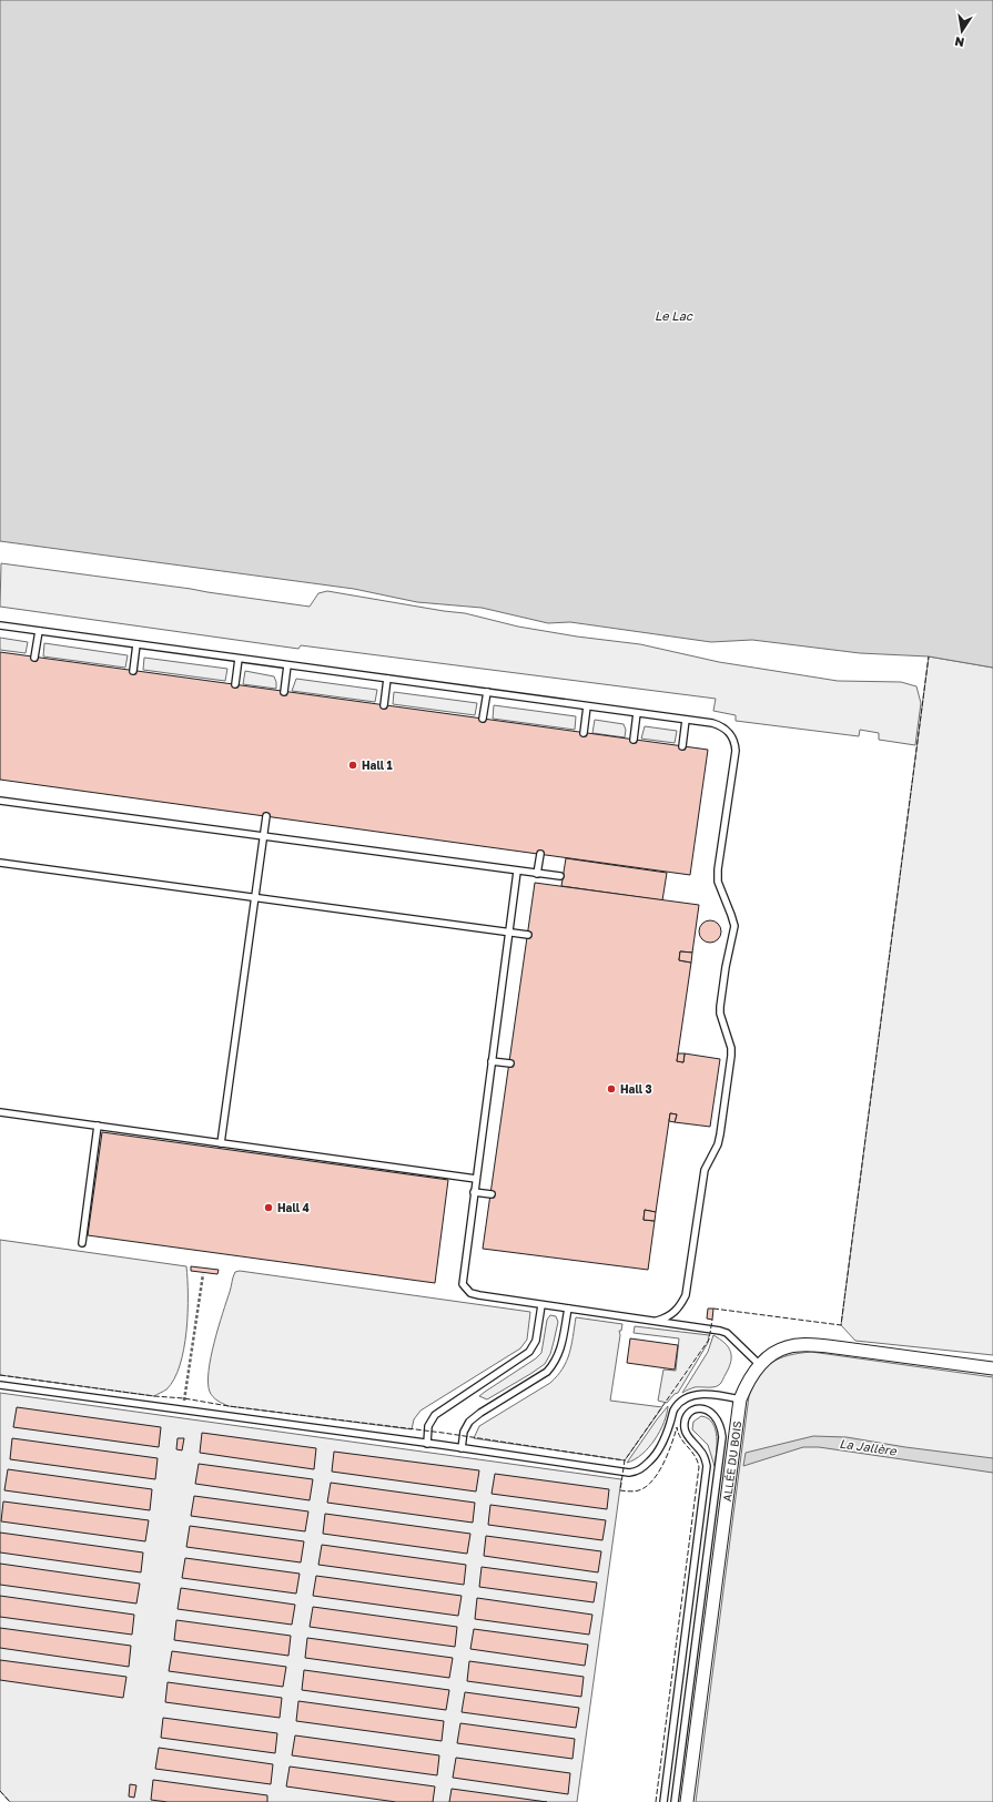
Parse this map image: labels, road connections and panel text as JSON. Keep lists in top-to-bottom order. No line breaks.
{"streets":{"street":["ALLÉE DU BOIS"]},"water":["Le Lac","La Jallère"],"places":["Hall 1","Hall 3","Hall 4"],"north":"bottom"}
